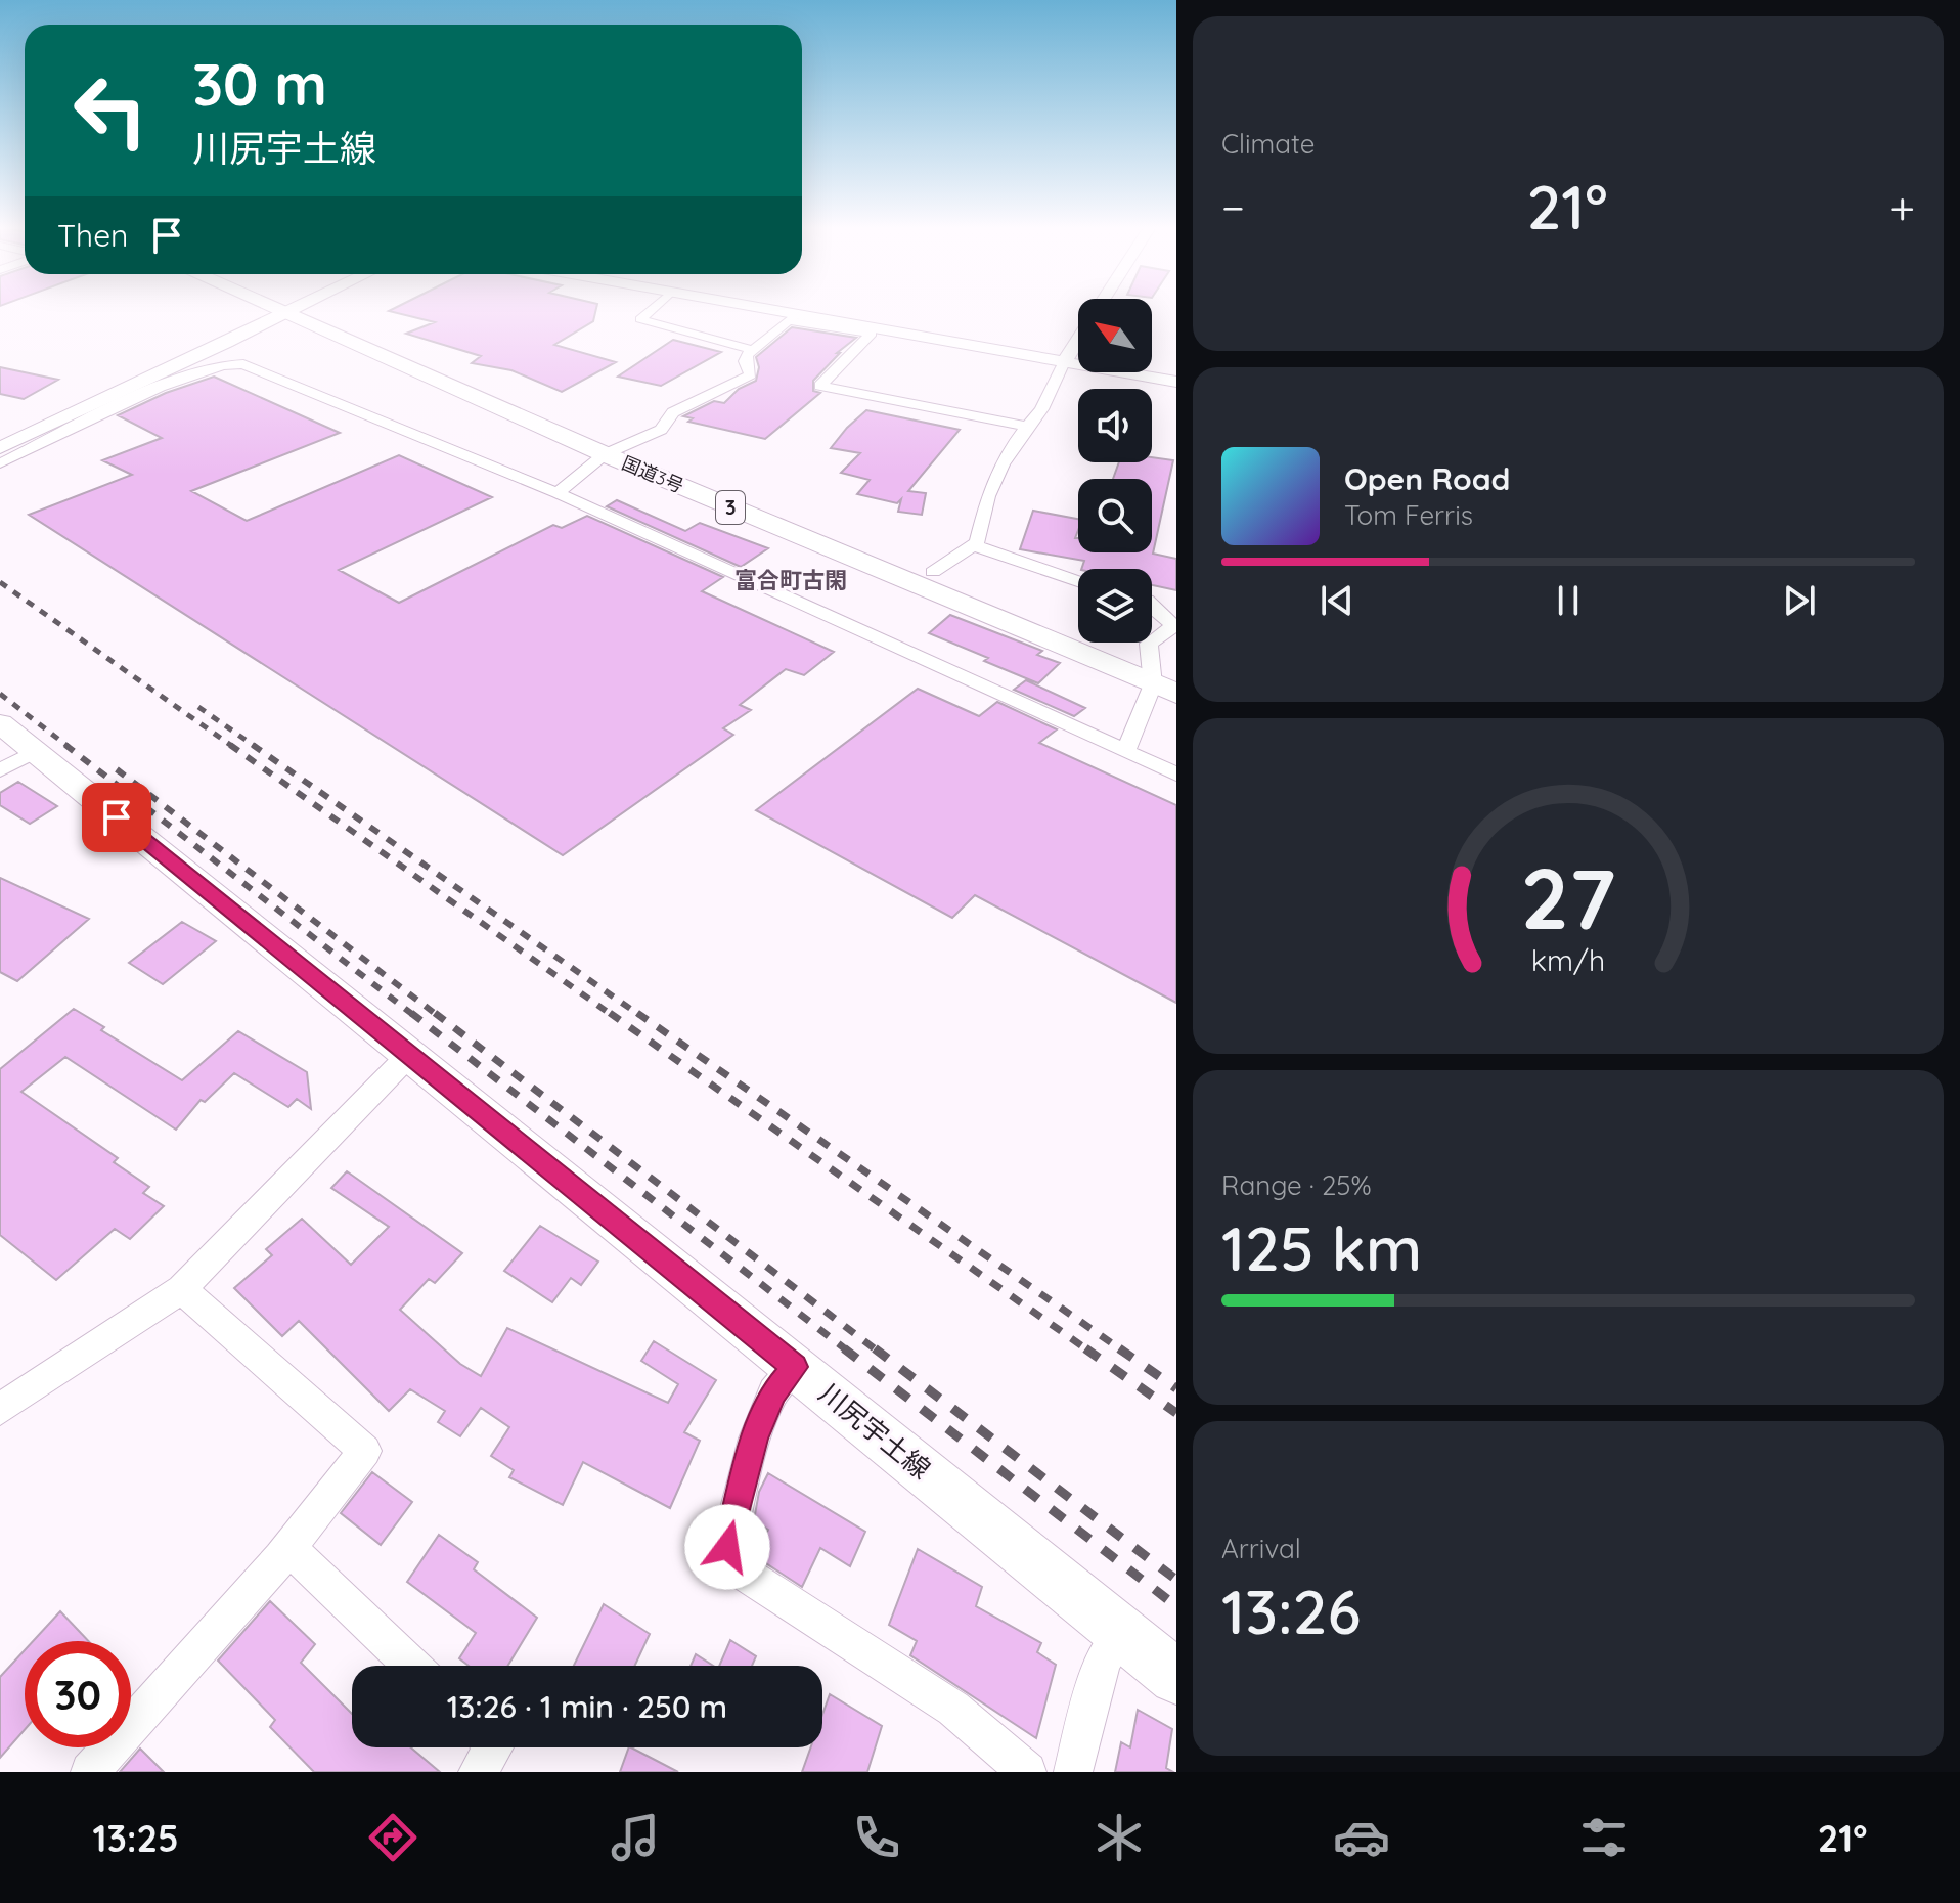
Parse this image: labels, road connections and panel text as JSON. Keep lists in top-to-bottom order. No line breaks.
{"streets":{"highway":["国道3号","3"],"main road":["川尻宇土線"]},"districts":["富合町古閑"],"north":"top left","page":{"tile":["Climate",["Range · 25%","125 km"],["Arrival","13:26"]],"turn":["30 m","川尻宇土線"],"heat":["−","21°","+"],"then":"Then","song":["Open Road","Tom Ferris"],"limit":"30","trip":"13:26 · 1 min · 250 m","tabs":["13:25","21°"],"gauge":["27","km/h"]}}
